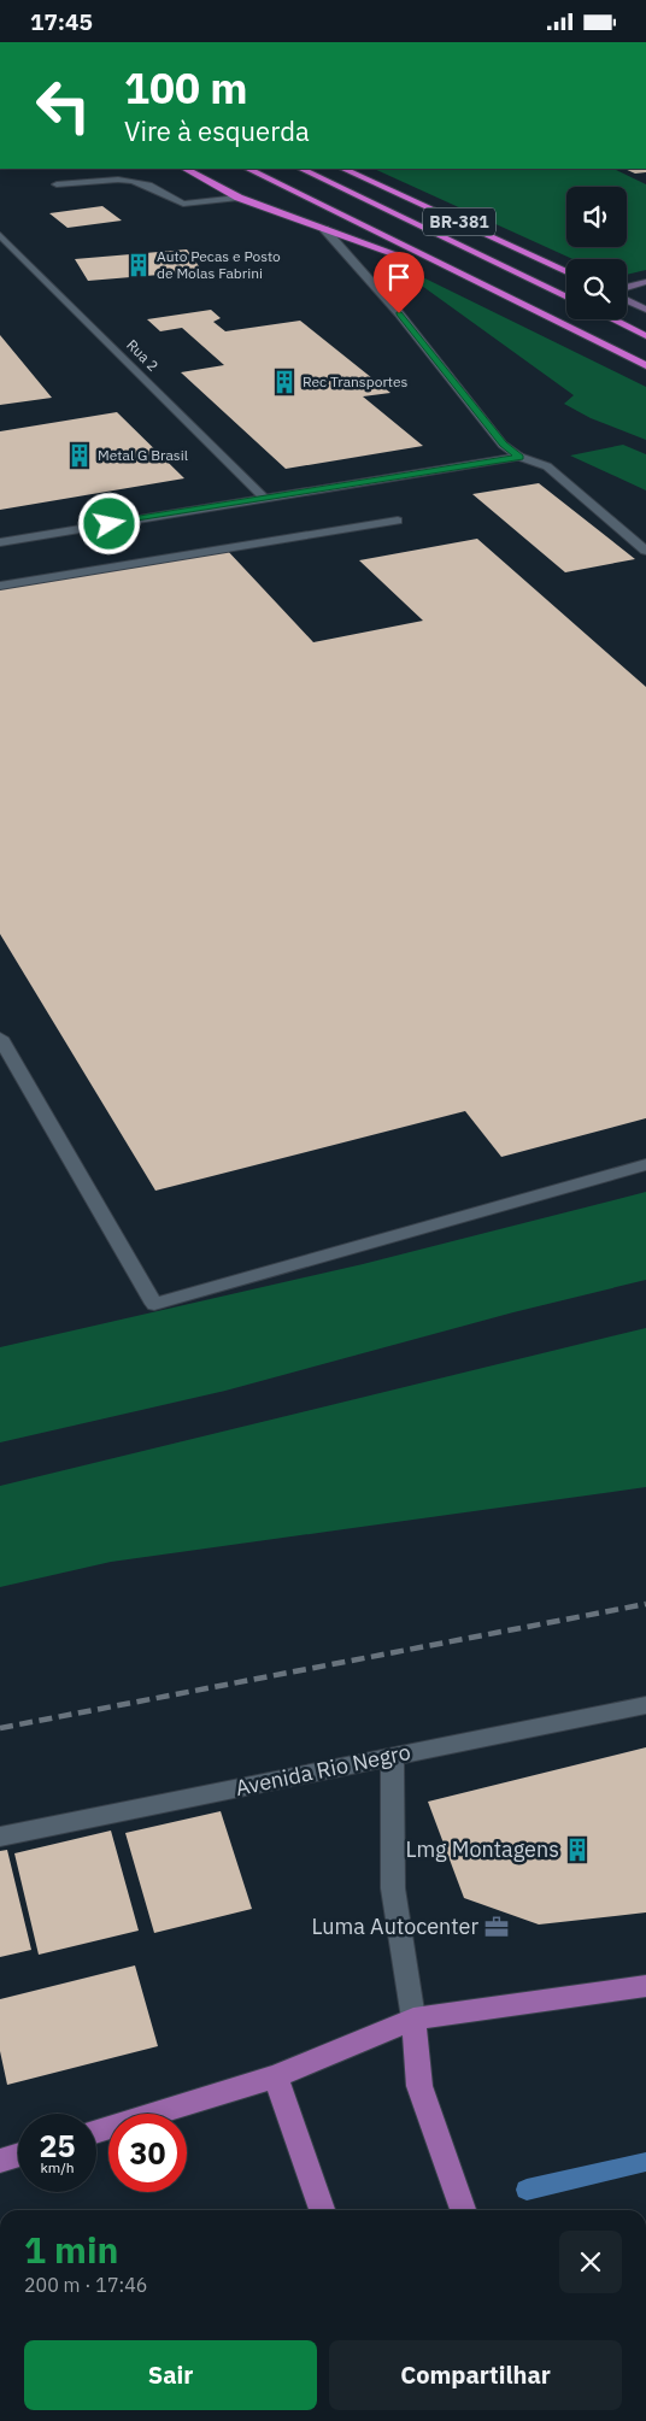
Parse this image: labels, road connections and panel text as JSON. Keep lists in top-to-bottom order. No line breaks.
{"streets":{"highway":["BR-381"],"street":["Rua 2","Avenida Rio Negro"]},"places":{"building":["Auto Pecas e Posto de Molas Fabrini","Rec Transportes","Metal G Brasil","Lmg Montagens"],"office":["Luma Autocenter"]},"page":{"status":"17:45","turn":["100 m","Vire à esquerda"],"speed":"25 km/h","limit":"30","heading":["1 min","200 m · 17:46"],"buttons":["Sair","Compartilhar"]}}
